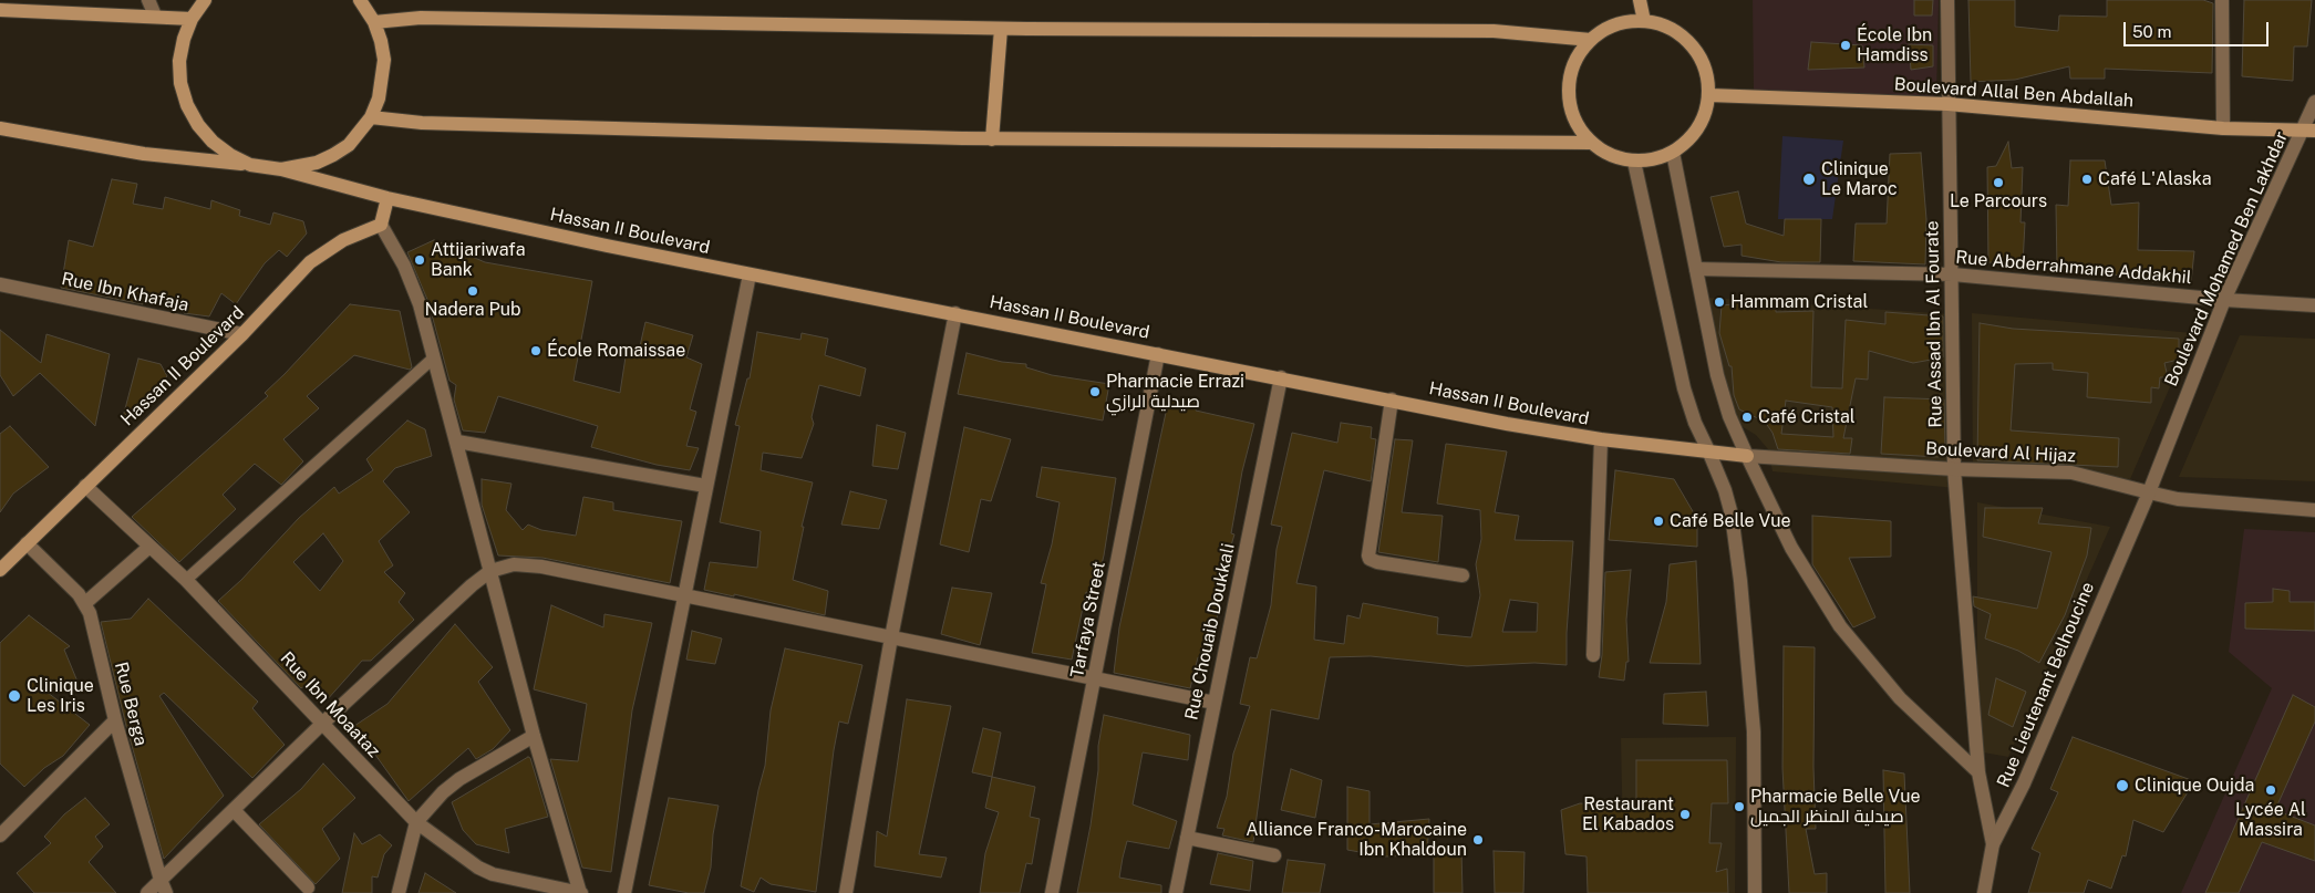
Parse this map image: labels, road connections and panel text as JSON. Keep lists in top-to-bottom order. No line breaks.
{"streets":{"main road":["Boulevard Allal Ben Abdallah","Hassan II Boulevard"],"street":["Boulevard Mohamed Ben Lakhdar","Rue Abderrahmane Addakhil","Rue Ibn Khafaja","Rue Assad Ibn Al Fourate","Boulevard Al Hijaz","Tarfaya Street","Rue Chouaib Doukkali","Rue Lieutenant Belhoucine","Rue Berga","Rue Ibn Moaataz"]},"crossings":[["Boulevard Allal Ben Abdallah","Boulevard Mohamed Ben Lakhdar"],["Boulevard Allal Ben Abdallah","Rue Assad Ibn Al Fourate"],["Hassan II Boulevard","Rue Ibn Khafaja"],["Hassan II Boulevard","Boulevard Al Hijaz"],["Hassan II Boulevard","Tarfaya Street"],["Hassan II Boulevard","Rue Chouaib Doukkali"],["Hassan II Boulevard","Rue Berga"],["Hassan II Boulevard","Rue Ibn Moaataz"],["Boulevard Mohamed Ben Lakhdar","Rue Abderrahmane Addakhil"],["Boulevard Mohamed Ben Lakhdar","Boulevard Al Hijaz"],["Boulevard Mohamed Ben Lakhdar","Rue Lieutenant Belhoucine"],["Rue Abderrahmane Addakhil","Rue Assad Ibn Al Fourate"],["Rue Assad Ibn Al Fourate","Boulevard Al Hijaz"],["Rue Assad Ibn Al Fourate","Rue Lieutenant Belhoucine"],["Boulevard Al Hijaz","Rue Lieutenant Belhoucine"]],"places":["École Ibn Hamdiss","Clinique Le Maroc","Café L'Alaska","Le Parcours","Attijariwafa Bank","Nadera Pub","Hammam Cristal","École Romaissae","Pharmacie Errazi صيدلية الرازي","Café Cristal","Café Belle Vue","Clinique Les Iris","Clinique Oujda","Lycée Al Massira","Pharmacie Belle Vue صيدلية المنظر الجميل","Restaurant El Kabados","Alliance Franco-Marocaine Ibn Khaldoun"],"scale_bar":"50 m"}
